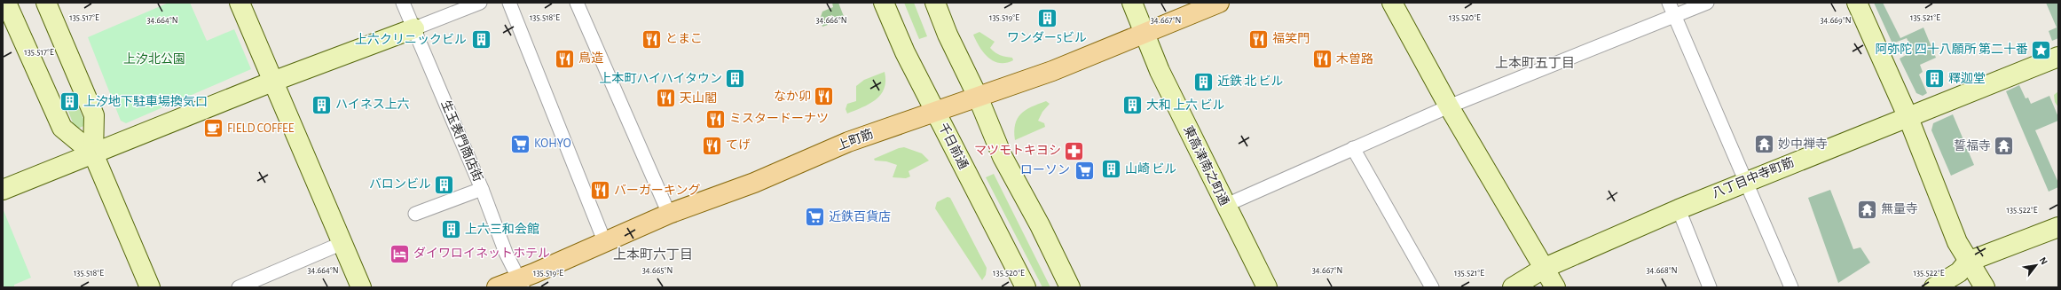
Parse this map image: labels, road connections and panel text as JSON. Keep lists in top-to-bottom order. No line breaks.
{"streets":{"main road":["上町筋"],"street":["生玉表門商店街","千日前通","東高津南之町通","八丁目中寺町筋"]},"crossings":[["上町筋","生玉表門商店街"],["上町筋","千日前通"],["上町筋","東高津南之町通"]],"districts":["上本町五丁目","上本町六丁目"],"parks":["上汐北公園"],"places":{"building":["ワンダー5ビル","上六クリニックビル","上本町ハイハイタウン","釋迦堂","近鉄 北 ビル","上汐地下駐車場換気口","ハイネス上六","大和 上六 ビル","山崎 ビル","バロンビル","上六三和会館"],"restaurant":["とまこ","福笑門","鳥造","木曽路","なか卯","天山閣","ミスタードーナツ","てげ","バーガーキング"],"place":["阿弥陀 四十八願所 第二十番"],"cafe":["FIELD COFFEE"],"supermarket":["KOHYO","ローソン","近鉄百貨店"],"temple":["妙中禅寺","誓福寺","無量寺"],"pharmacy":["マツモトキヨシ"],"hotel":["ダイワロイネットホテル"]},"north":"top right","coordinates":["135.517°E","135.518°E","135.519°E","135.520°E","135.521°E","34.666°N","34.667°N","34.664°N","34.669°N","135.522°E","34.665°N","34.668°N"]}
